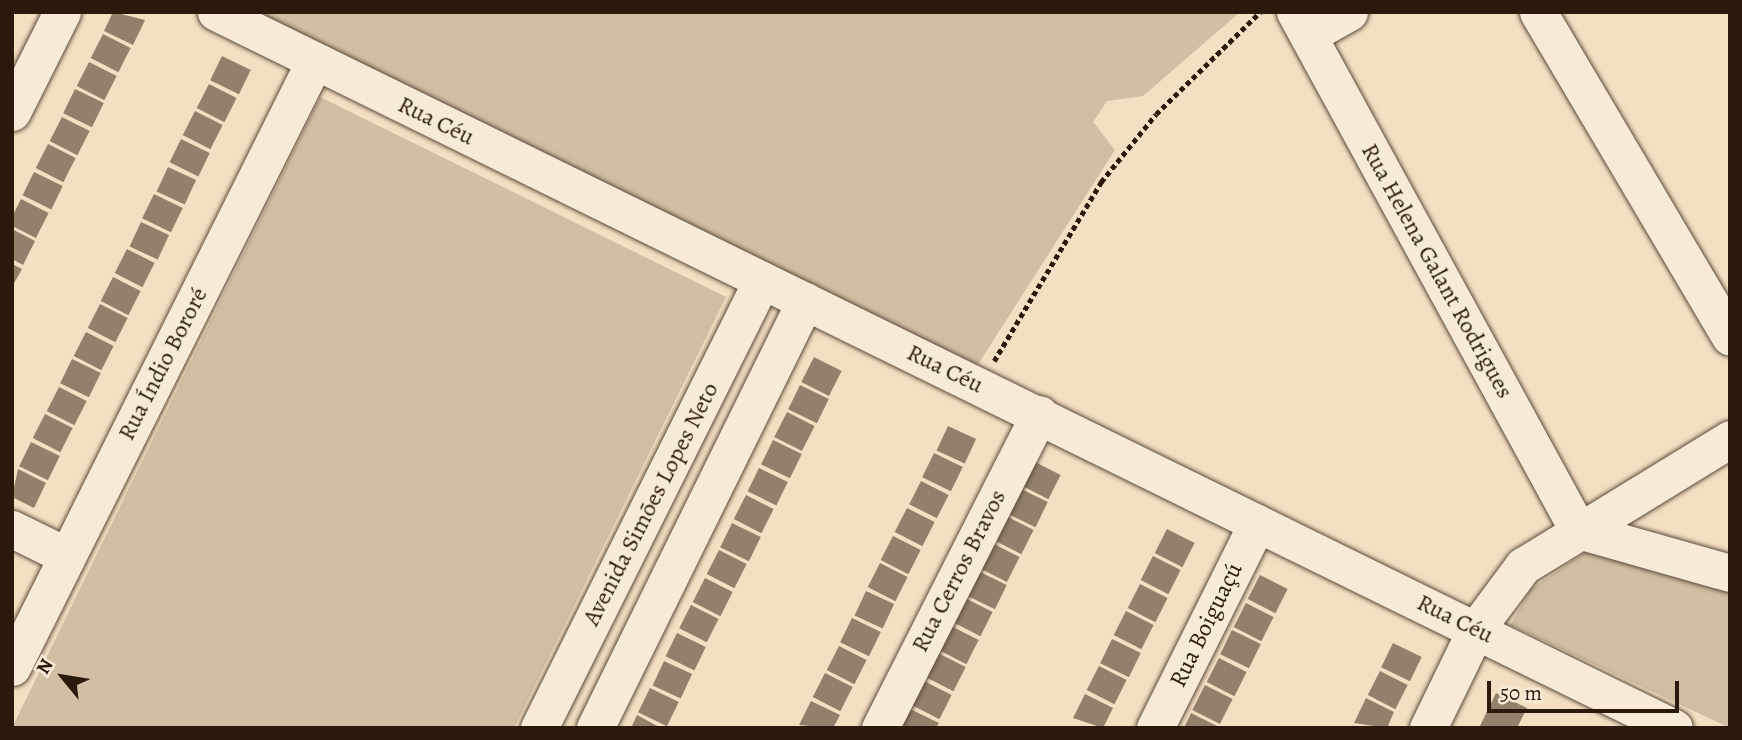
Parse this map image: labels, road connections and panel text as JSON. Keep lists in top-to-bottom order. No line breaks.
{"streets":{"street":["Rua Céu","Rua Helena Galant Rodrigues","Rua Índio Bororé","Avenida Simões Lopes Neto","Rua Cerros Bravos","Rua Boiguaçú"]},"crossings":[["Rua Céu","Rua Índio Bororé"],["Rua Céu","Avenida Simões Lopes Neto"],["Rua Céu","Rua Cerros Bravos"],["Rua Céu","Rua Boiguaçú"]],"scale_bar":"50 m","north":"top left"}
